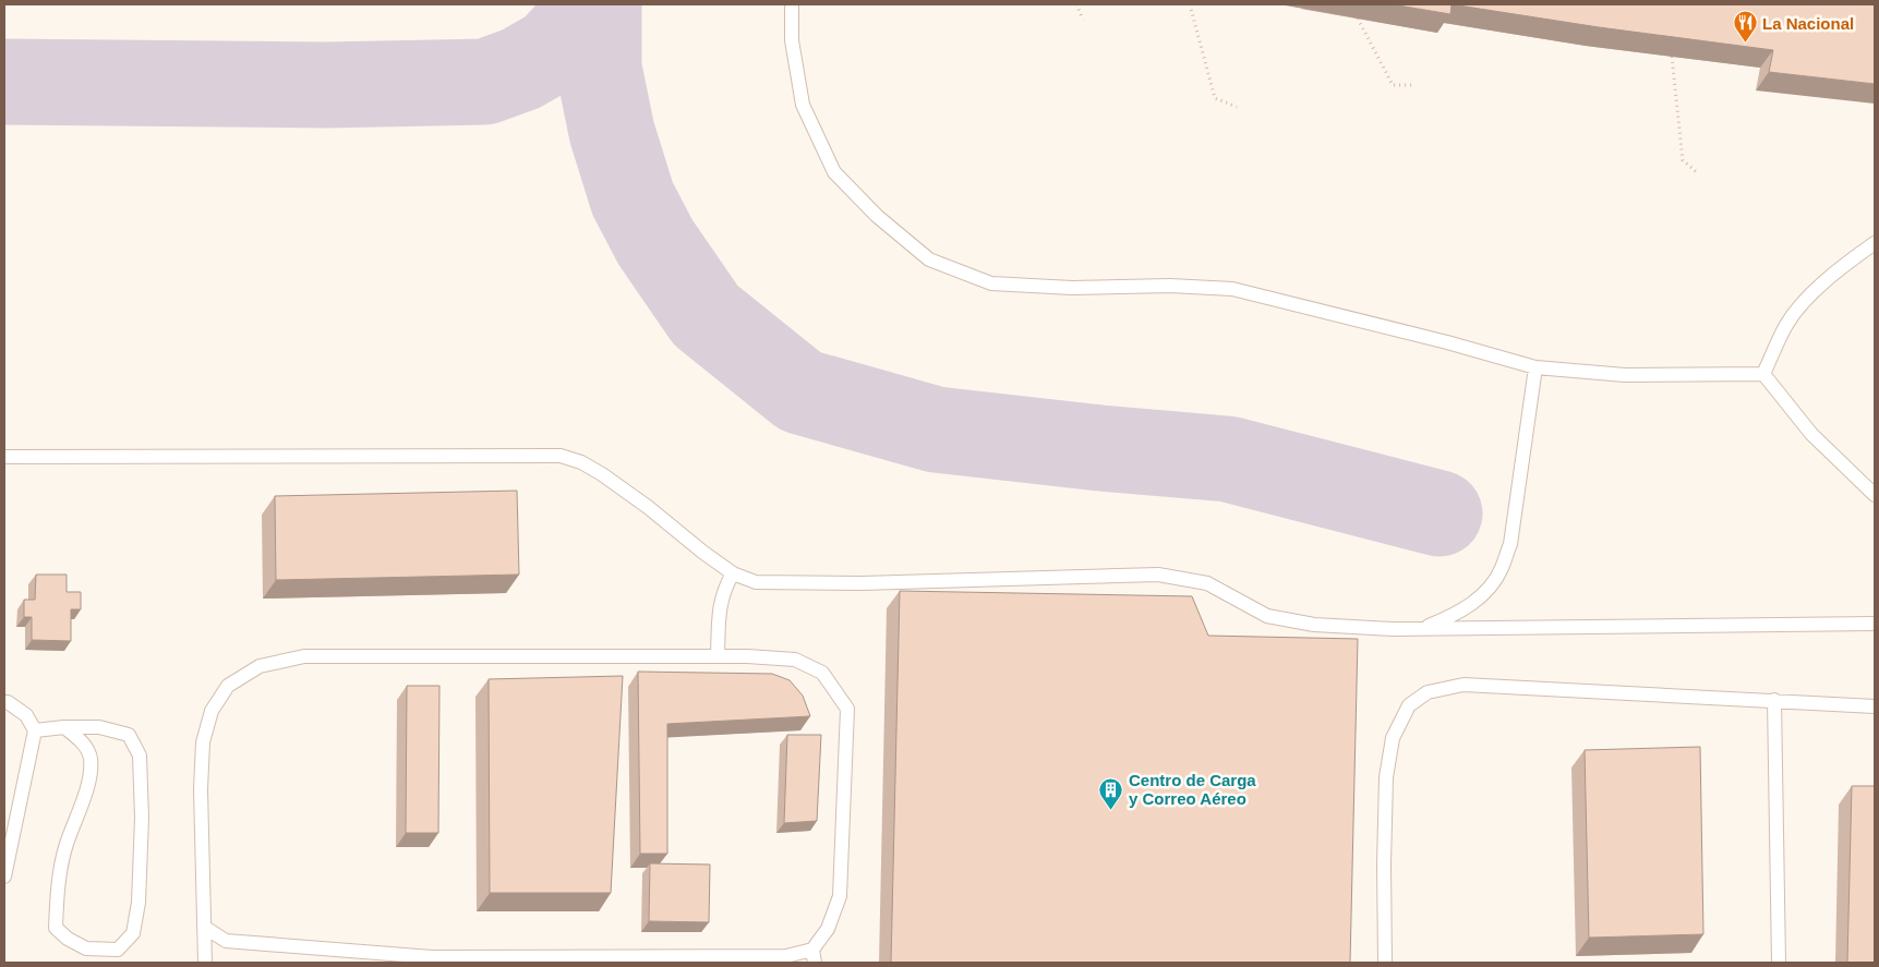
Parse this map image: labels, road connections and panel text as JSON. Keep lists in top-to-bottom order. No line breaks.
{"places":{"restaurant":["La Nacional"],"building":["Centro de Carga y Correo Aéreo"]}}
